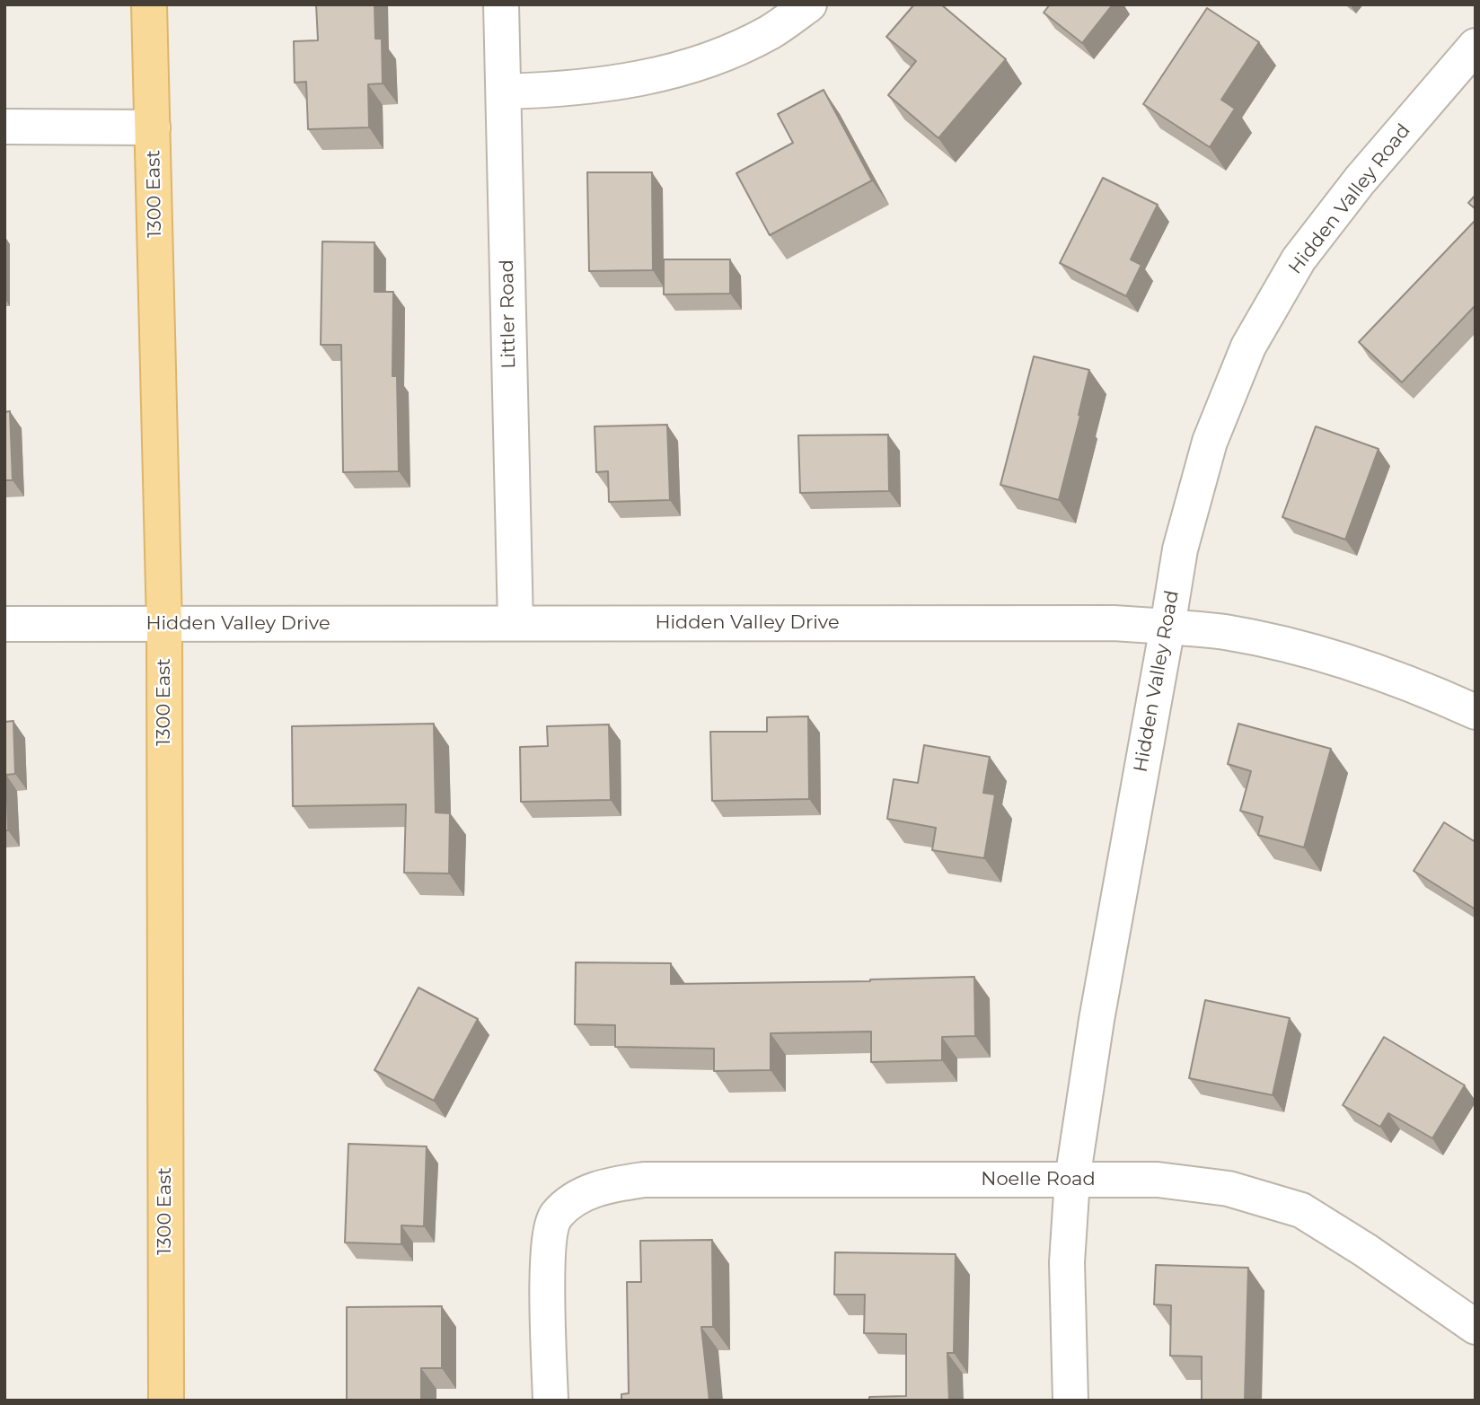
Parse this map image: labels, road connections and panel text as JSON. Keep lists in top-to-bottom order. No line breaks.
{"streets":{"main road":["1300 East"],"street":["Hidden Valley Road","Littler Road","Hidden Valley Drive","Noelle Road"]},"crossings":[["1300 East","Hidden Valley Drive"],["Hidden Valley Road","Hidden Valley Drive"],["Hidden Valley Road","Noelle Road"],["Littler Road","Hidden Valley Drive"]]}
